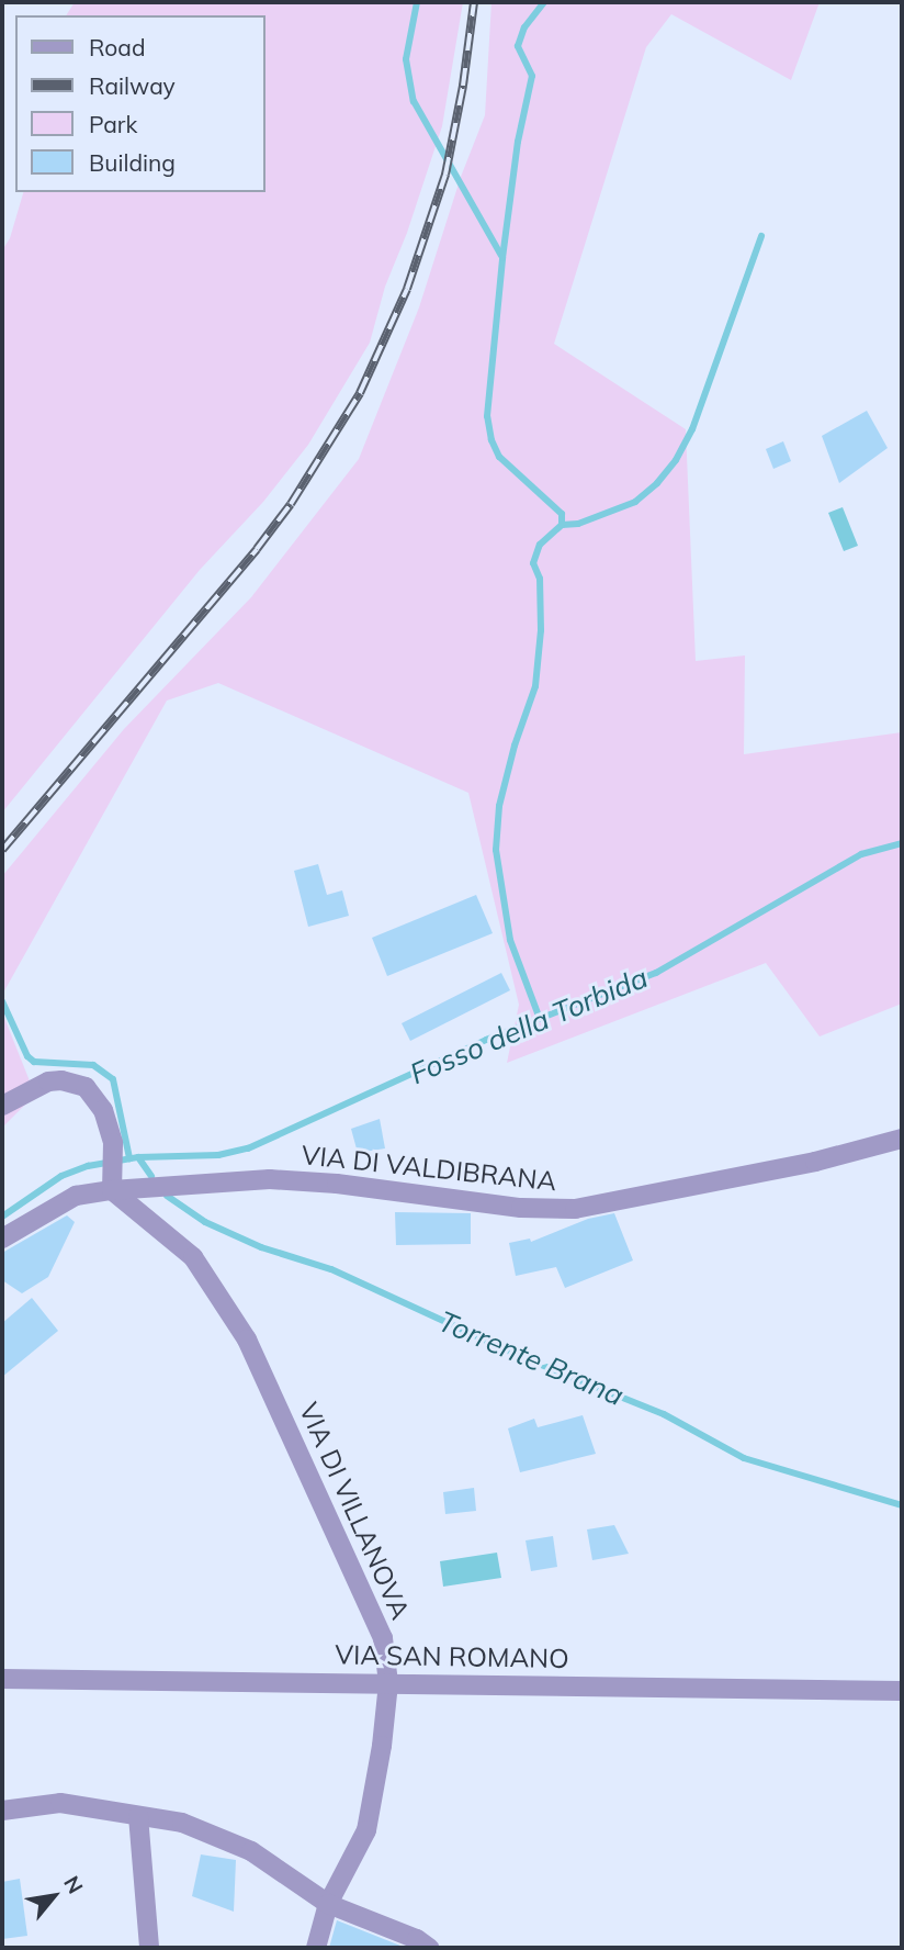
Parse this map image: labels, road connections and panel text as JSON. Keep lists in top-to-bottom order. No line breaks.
{"streets":{"street":["VIA DI VALDIBRANA","VIA DI VILLANOVA","VIA SAN ROMANO"]},"crossings":[["VIA DI VALDIBRANA","VIA DI VILLANOVA"],["VIA DI VILLANOVA","VIA SAN ROMANO"]],"water":["Fosso della Torbida","Torrente Brana"],"legend":["Road","Railway","Park","Building"],"north":"top right"}
